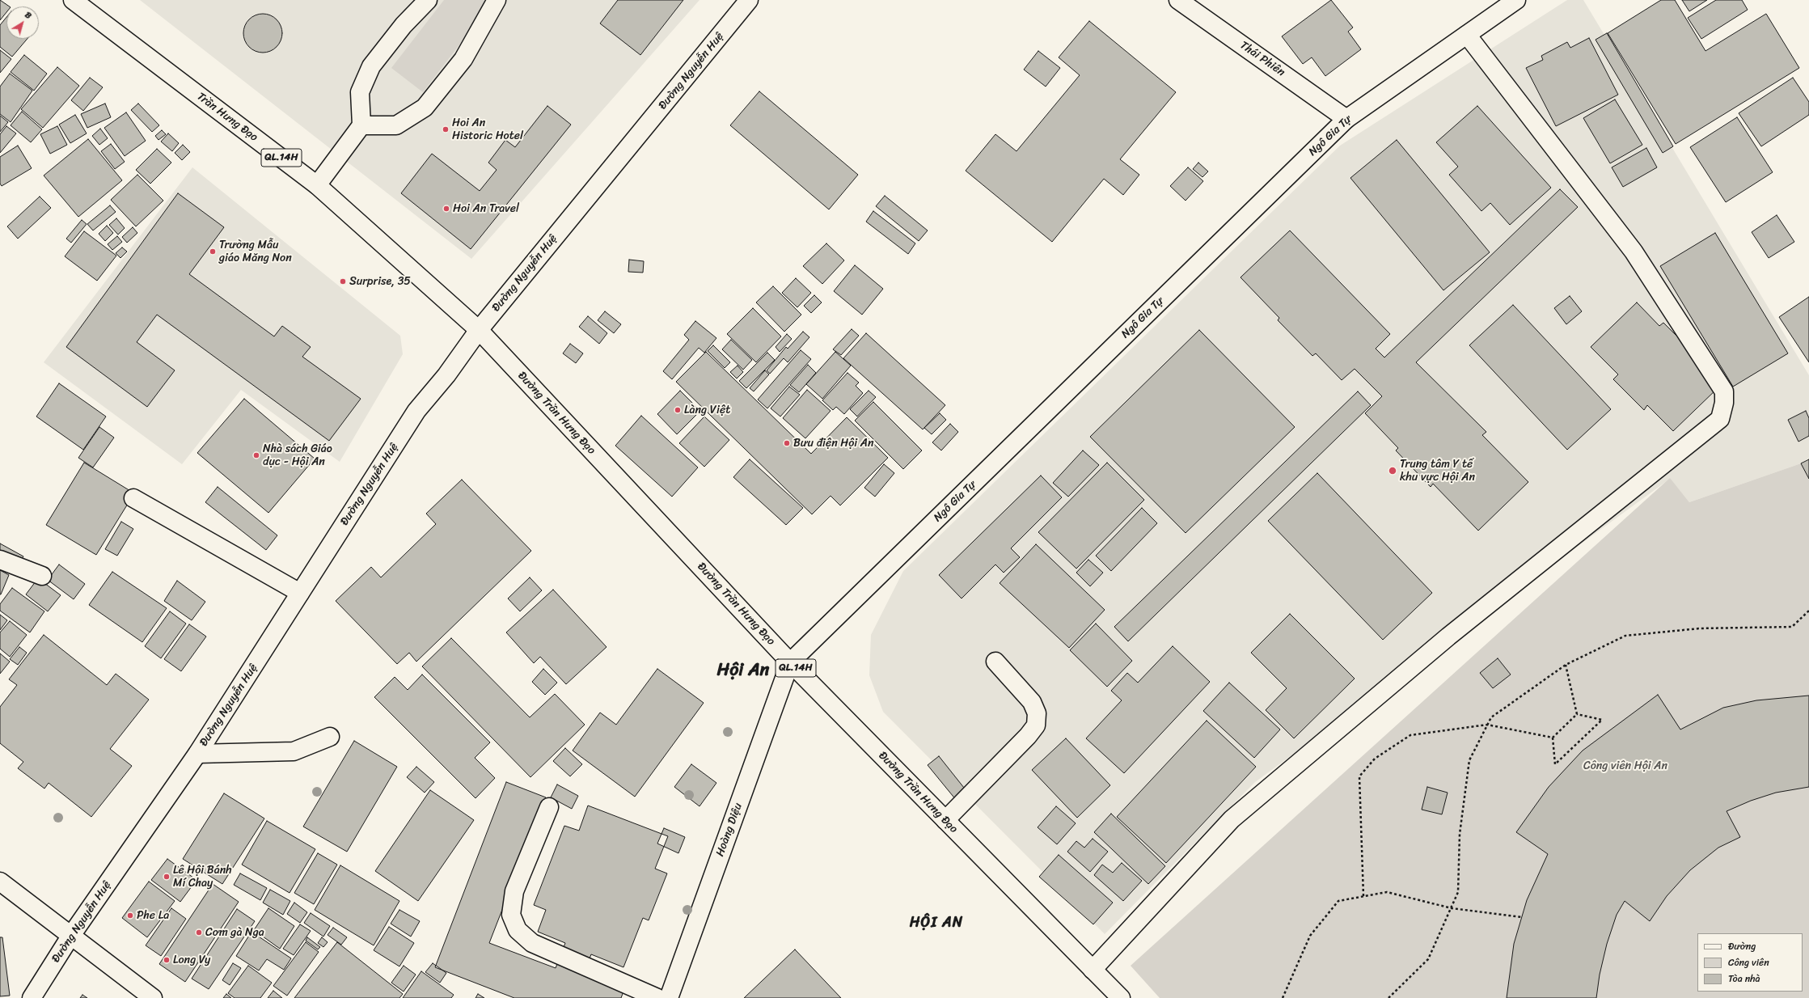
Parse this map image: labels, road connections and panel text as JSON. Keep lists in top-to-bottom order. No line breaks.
{"streets":{"street":["Thái Phiên","Đường Nguyễn Huệ","Trần Hưng Đạo","Ngô Gia Tự","QL.14H","Đường Trần Hưng Đạo","Hoàng Diệu"]},"crossings":[["Thái Phiên","Ngô Gia Tự"],["Đường Nguyễn Huệ","Trần Hưng Đạo"],["Đường Nguyễn Huệ","Đường Trần Hưng Đạo"],["Trần Hưng Đạo","Đường Trần Hưng Đạo"],["Ngô Gia Tự","Đường Trần Hưng Đạo"],["Ngô Gia Tự","Hoàng Diệu"],["Đường Trần Hưng Đạo","Hoàng Diệu"]],"districts":["Hội An","HỘI AN"],"parks":["Công viên Hội An"],"places":["Hoi An Historic Hotel","Hoi An Travel","Trường Mẫu giáo Măng Non","Surprise, 35","Làng Việt","Bưu điện Hội An","Nhà sách Giáo dục - Hội An","Trung tâm Y tế khu vực Hội An","Lê Hội Bánh Mí Chay","Phe La","Cơm gà Nga","Long Vy"],"legend":["Đường","Công viên","Tòa nhà"],"north":"top right"}
